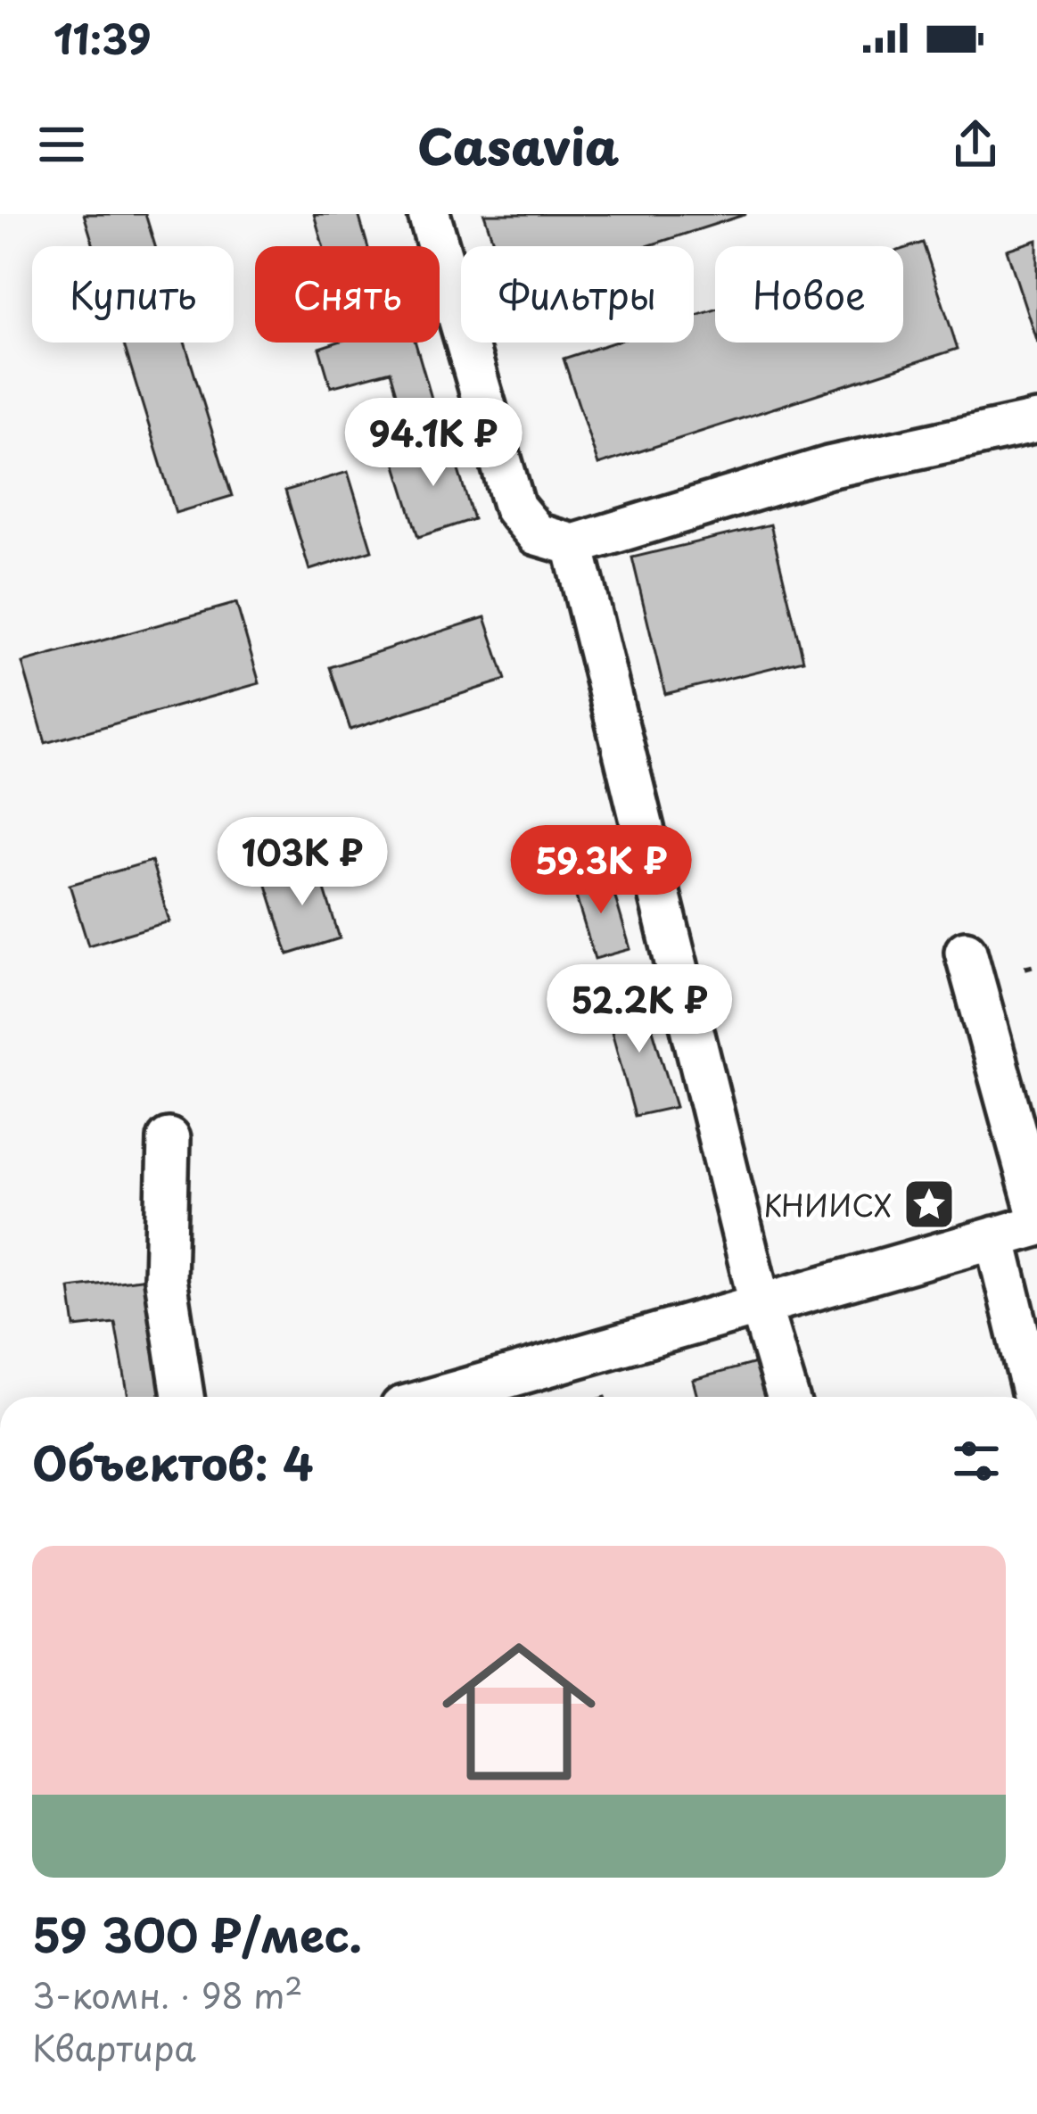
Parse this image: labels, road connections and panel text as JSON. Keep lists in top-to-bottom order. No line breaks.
{"places":{"place":["КНИИСХ"]},"page":{"status":"11:39","header":"Casavia","chip":["Купить","Снять","Фильтры","Новое"],"price":["94.1K ₽","103K ₽","59.3K ₽","52.2K ₽"],"heading":"Объектов: 4","list":[{"name":"59 300 ₽/мес.","note":"3-комн. · 98 m² · Квартира"}]}}
